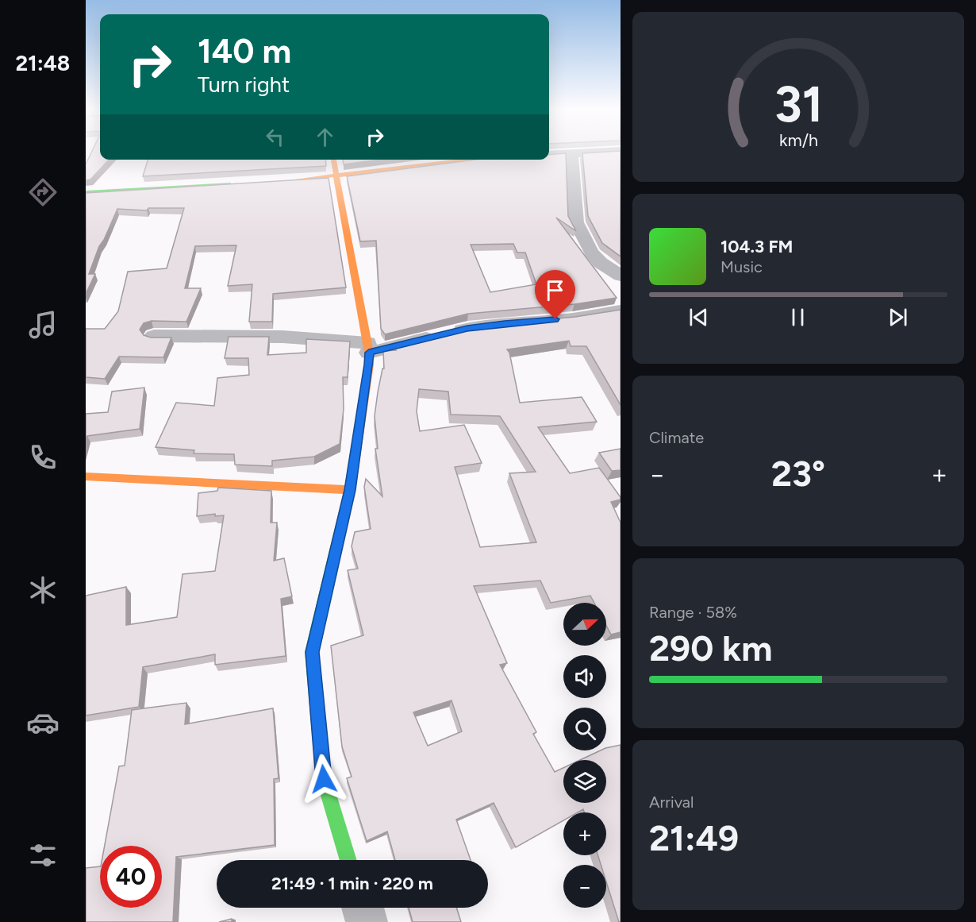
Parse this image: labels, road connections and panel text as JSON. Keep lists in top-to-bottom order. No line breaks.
{"north":"right","page":{"tabs":"21:48","turn":["140 m","Turn right"],"song":["104.3 FM","Music"],"tile":["Climate",["Range · 58%","290 km"],["Arrival","21:49"]],"heat":["−","23°","+"],"map_buttons":["+","−"],"limit":"40","trip":"21:49 · 1 min · 220 m","gauge":["31","km/h"]}}
